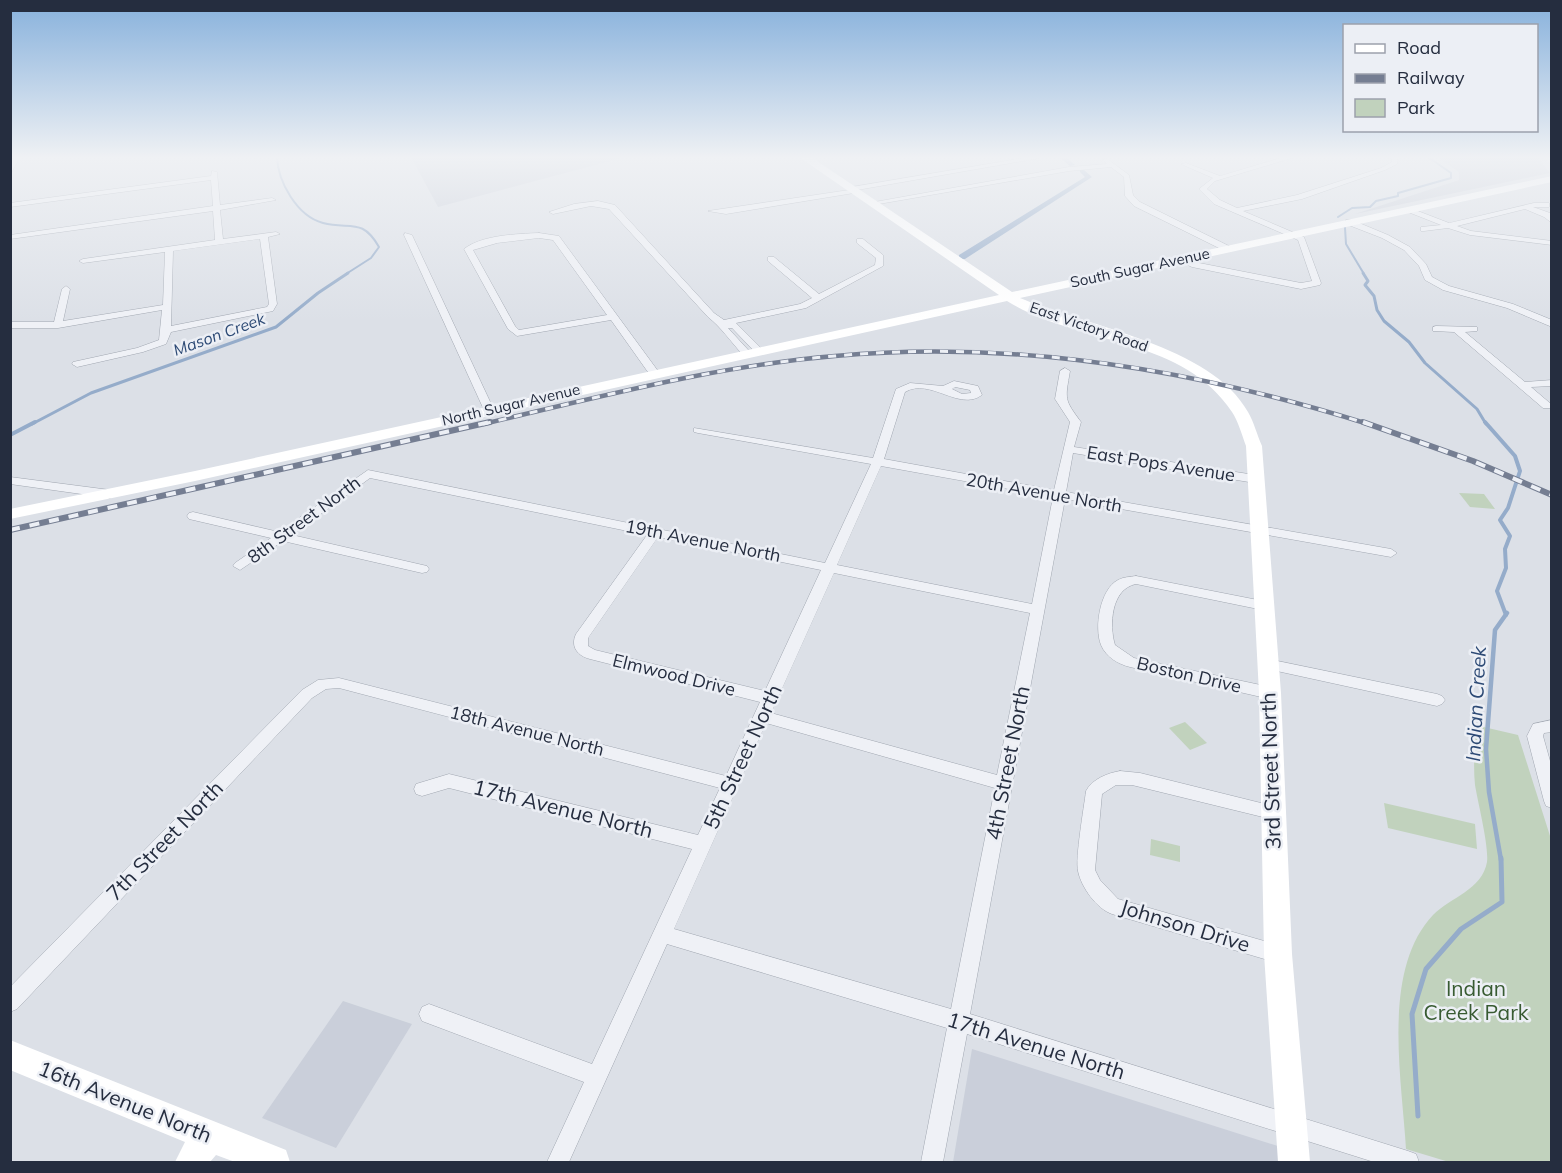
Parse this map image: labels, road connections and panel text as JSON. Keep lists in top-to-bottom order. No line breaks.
{"streets":{"street":["South Sugar Avenue","East Victory Road","North Sugar Avenue","East Pops Avenue","20th Avenue North","8th Street North","19th Avenue North","Elmwood Drive","Boston Drive","18th Avenue North","5th Street North","4th Street North","3rd Street North","17th Avenue North","7th Street North","Johnson Drive","16th Avenue North"]},"crossings":[["South Sugar Avenue","East Victory Road"],["South Sugar Avenue","North Sugar Avenue"],["East Victory Road","North Sugar Avenue"],["East Victory Road","3rd Street North"],["East Pops Avenue","4th Street North"],["East Pops Avenue","3rd Street North"],["20th Avenue North","5th Street North"],["20th Avenue North","4th Street North"],["20th Avenue North","3rd Street North"],["8th Street North","19th Avenue North"],["19th Avenue North","Elmwood Drive"],["19th Avenue North","5th Street North"],["19th Avenue North","4th Street North"],["Elmwood Drive","5th Street North"],["Boston Drive","3rd Street North"],["18th Avenue North","5th Street North"],["18th Avenue North","7th Street North"],["5th Street North","17th Avenue North"],["4th Street North","17th Avenue North"],["3rd Street North","17th Avenue North"],["3rd Street North","Johnson Drive"]],"water":["Mason Creek","Indian Creek"],"parks":["Indian Creek Park"],"legend":["Road","Railway","Park"]}
